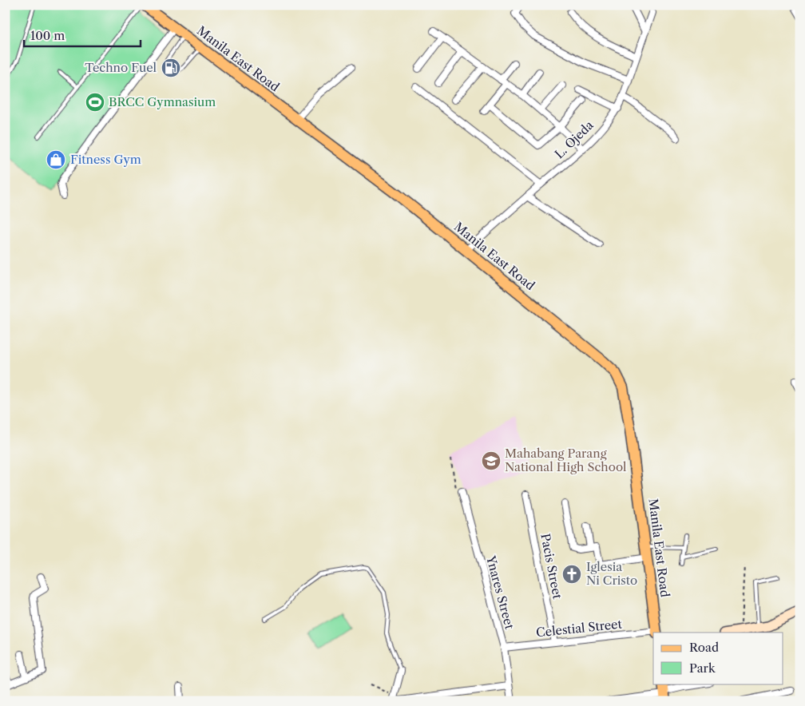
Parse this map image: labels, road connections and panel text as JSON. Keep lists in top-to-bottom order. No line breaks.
{"streets":{"main road":["Manila East Road"],"street":["L. Ojeda","Pacis Street","Ynares Street","Celestial Street"]},"crossings":[["Manila East Road","L. Ojeda"],["Pacis Street","Celestial Street"],["Ynares Street","Celestial Street"]],"places":{"fuel station":["Techno Fuel"],"sports":["BRCC Gymnasium"],"shop":["Fitness Gym"],"school or university":["Mahabang Parang National High School"],"church":["Iglesia Ni Cristo"]},"legend":["Road","Park"],"scale_bar":"100 m"}
